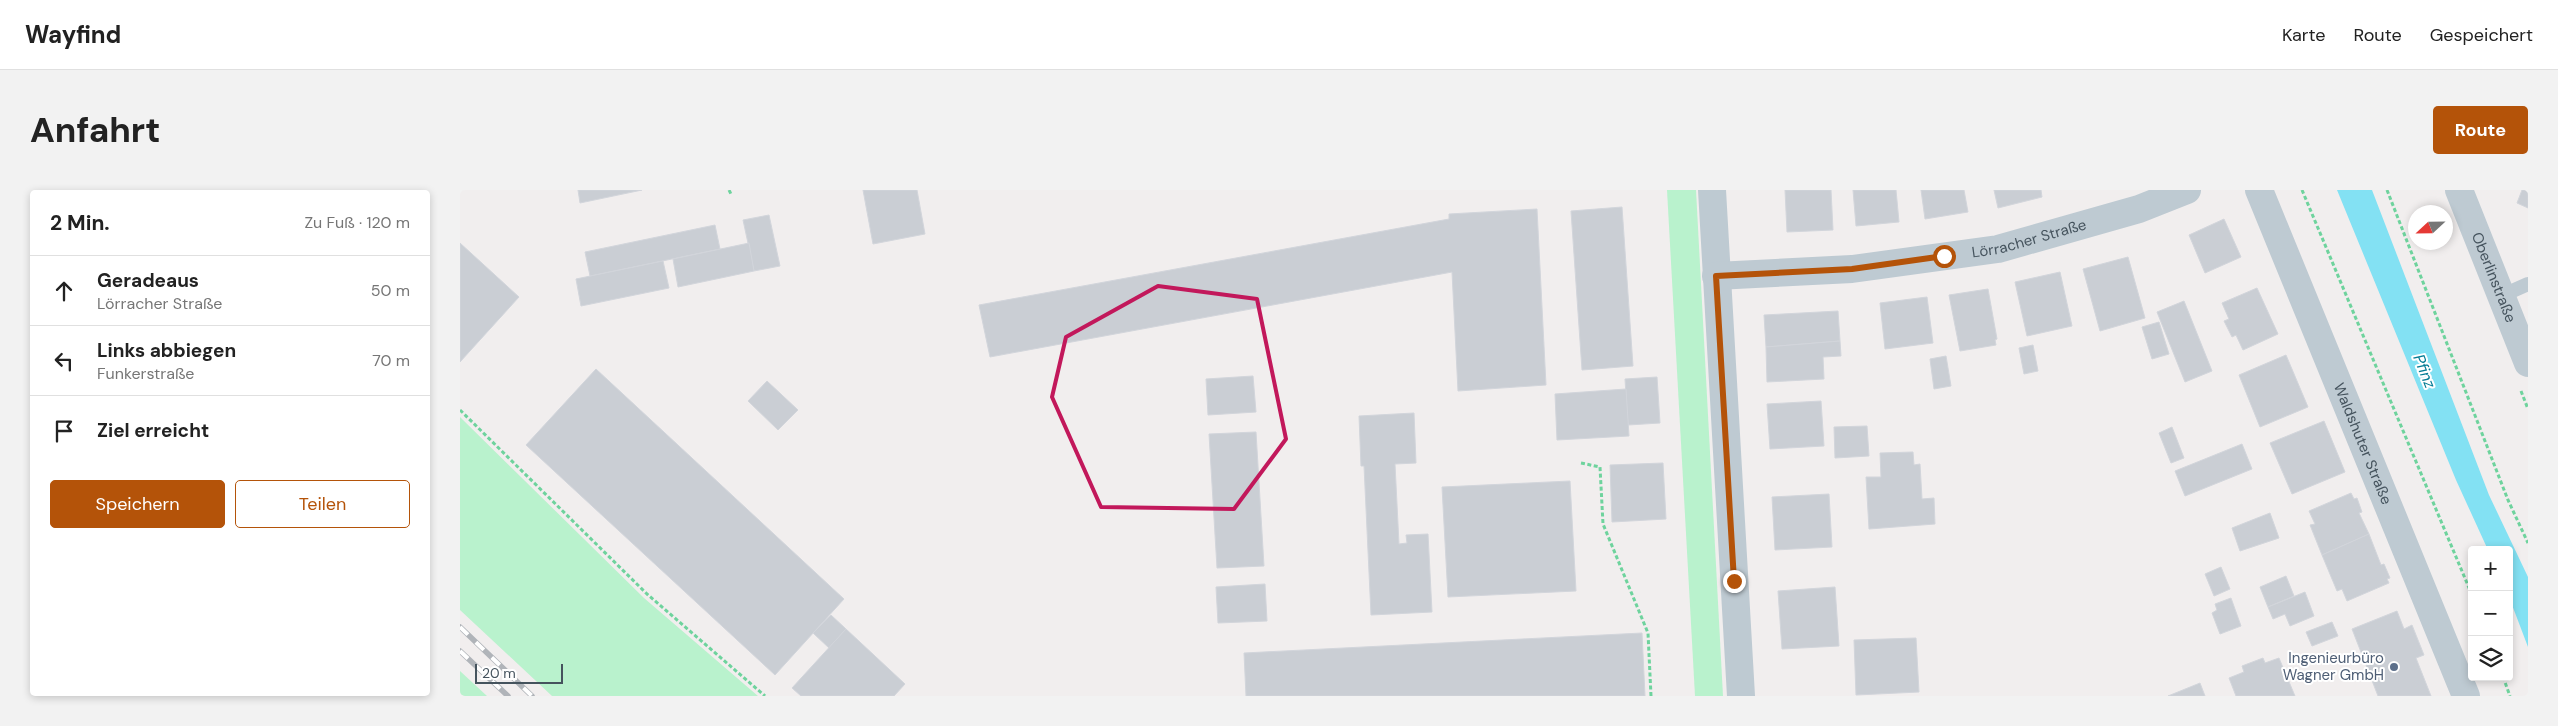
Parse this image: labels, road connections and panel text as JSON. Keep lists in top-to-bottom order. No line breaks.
{"streets":{"street":["Lörracher Straße","Oberlinstraße","Waldshuter Straße"]},"water":["Pfinz"],"places":["Ingenieurbüro Wagner GmbH"],"scale_bar":"20 m","north":"left","page":{"header":"Wayfind","nav":["Karte","Route","Gespeichert"],"buttons":["Route",["Speichern","Teilen"]],"title":"Anfahrt","heading":["2 Min.","Zu Fuß · 120 m"],"list":[["Geradeaus","Lörracher Straße","50 m"],["Links abbiegen","Funkerstraße","70 m"],"Ziel erreicht"],"map_buttons":["+","−"],"scale":"20 m"}}
